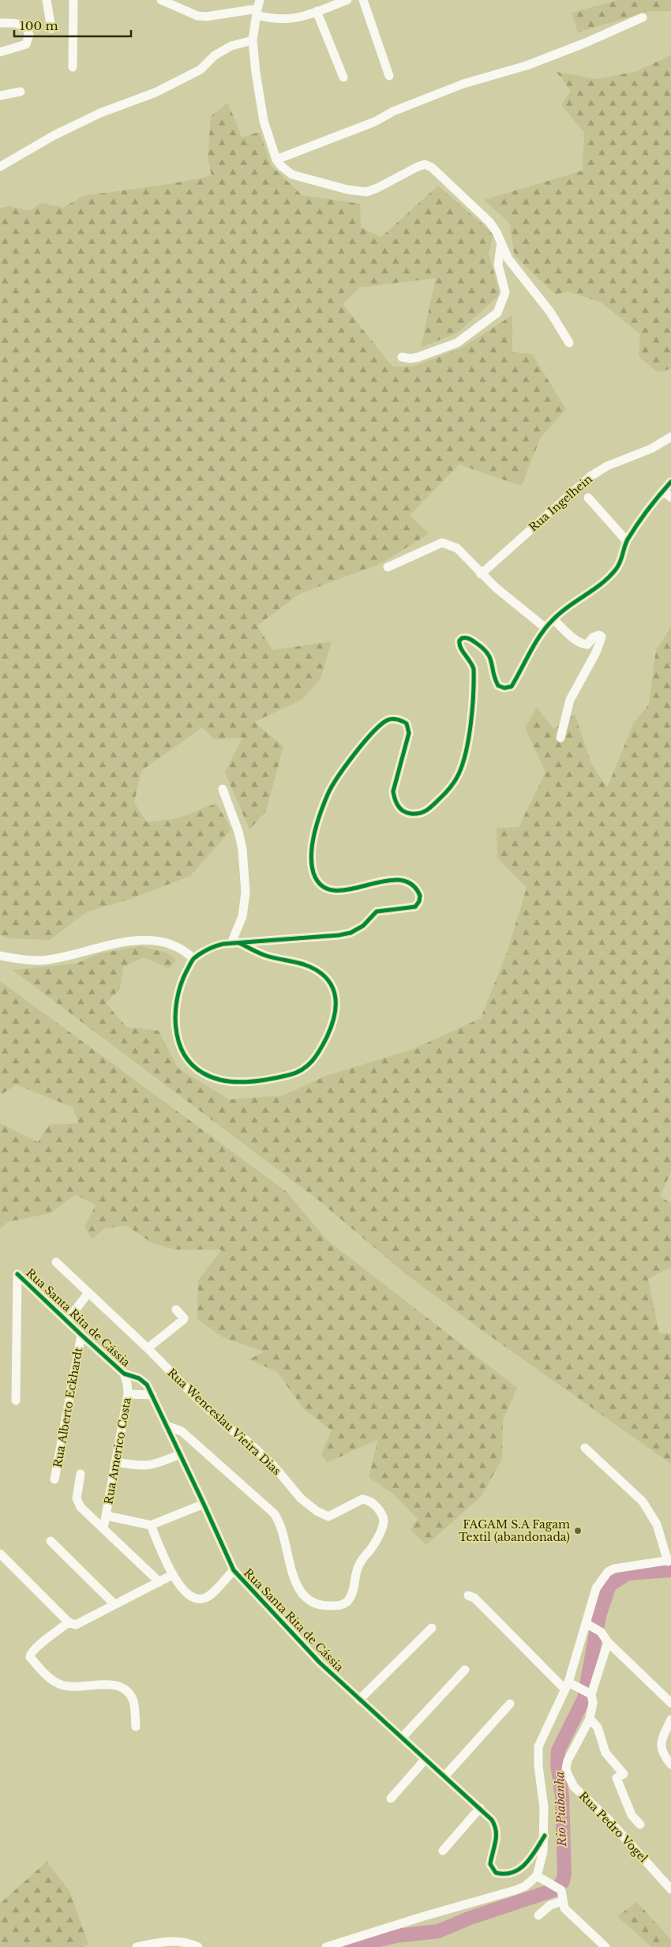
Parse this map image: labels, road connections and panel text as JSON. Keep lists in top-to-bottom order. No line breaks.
{"streets":{"street":["Rua Ingelhein","Rua Santa Rita de Cássia","Rua Alberto Eckhardt","Rua Wenceslau Vieira Dias","Rua Americo Costa","Rua Pedro Vogel"]},"crossings":[["Rua Santa Rita de Cássia","Rua Alberto Eckhardt"],["Rua Santa Rita de Cássia","Rua Wenceslau Vieira Dias"],["Rua Santa Rita de Cássia","Rua Americo Costa"]],"water":["Rio Piabanha"],"places":["FAGAM S.A Fagam Textil (abandonada)"],"scale_bar":"100 m"}
